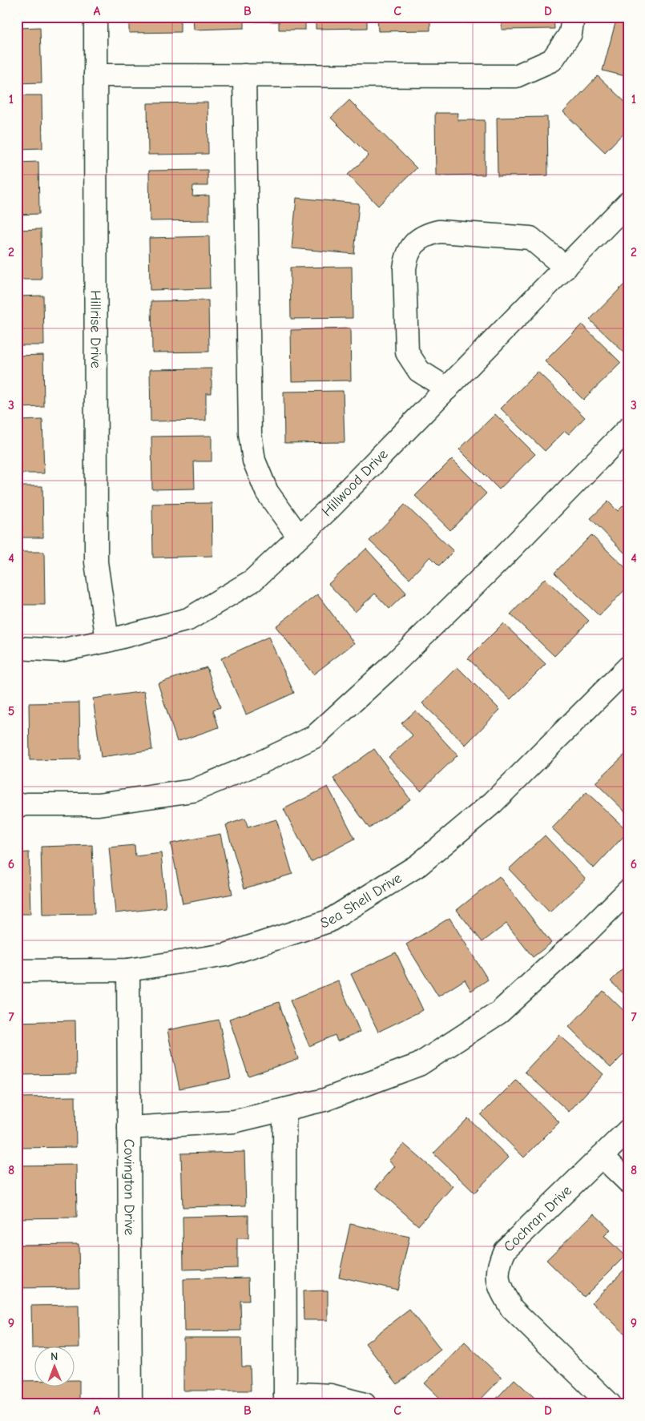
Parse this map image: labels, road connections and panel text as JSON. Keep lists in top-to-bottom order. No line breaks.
{"streets":{"street":["Hillrise Drive","Hillwood Drive","Sea Shell Drive","Covington Drive","Cochran Drive"]},"crossings":[["Hillrise Drive","Hillwood Drive"],["Sea Shell Drive","Covington Drive"]],"north":"top","grid":{"columns":["A","B","C","D"],"rows":["1","2","3","4","5","6","7","8","9"]}}
